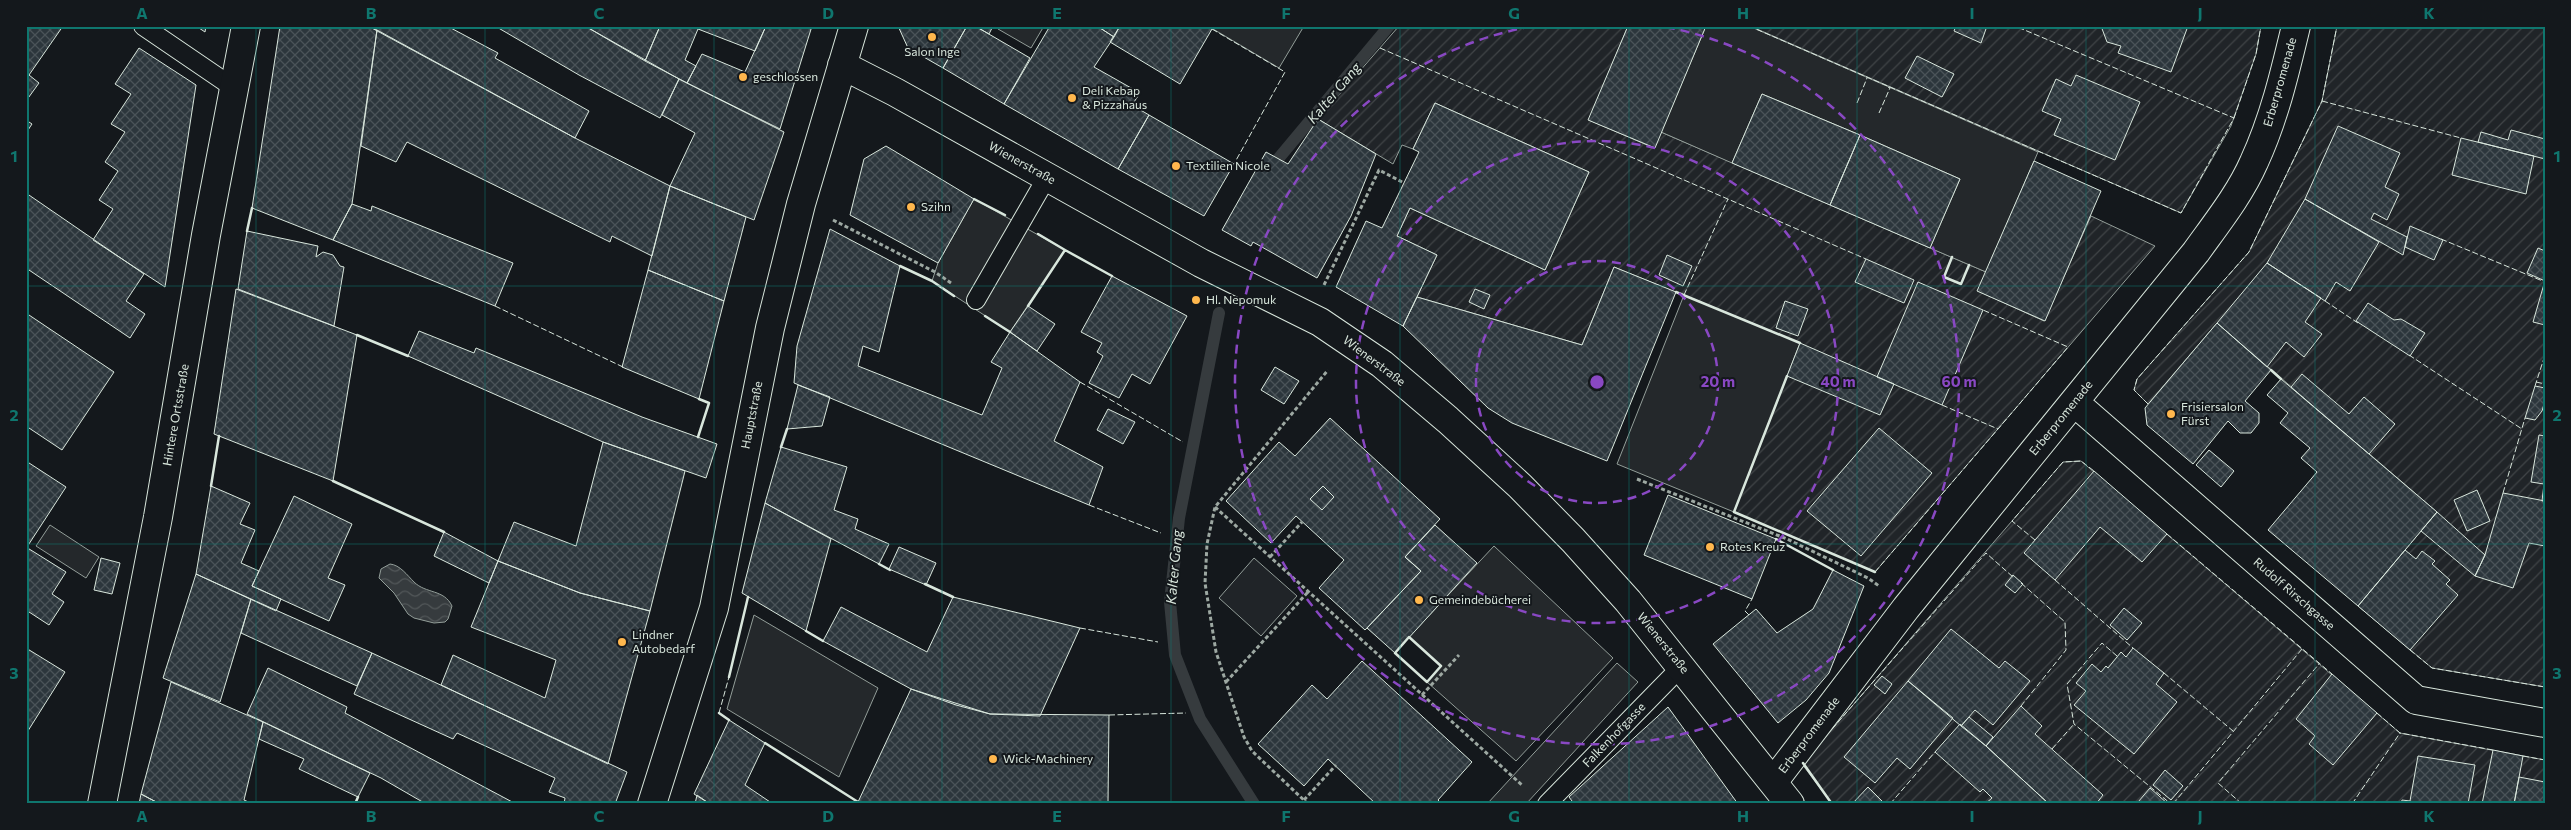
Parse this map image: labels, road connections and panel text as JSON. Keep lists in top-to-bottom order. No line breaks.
{"streets":{"street":["Erberpromenade","Wienerstraße","Hintere Ortsstraße","Hauptstraße","Rudolf Rirschgasse"],"lane":["Falkenhofgasse"]},"crossings":[["Erberpromenade","Wienerstraße"],["Erberpromenade","Rudolf Rirschgasse"],["Wienerstraße","Hauptstraße"],["Wienerstraße","Falkenhofgasse"]],"water":["Kalter Gang"],"places":["Salon Inge","geschlossen","Deli Kebap & Pizzahaus","Textilien Nicole","Szihn","Hl. Nepomuk","Frisiersalon Fürst","Rotes Kreuz","Gemeindebücherei","Lindner Autobedarf","Wick-Machinery"],"grid":{"columns":["A","B","C","D","E","F","G","H","I","J","K"],"rows":["1","2","3"]},"rings":["20 m","40 m","60 m"]}
